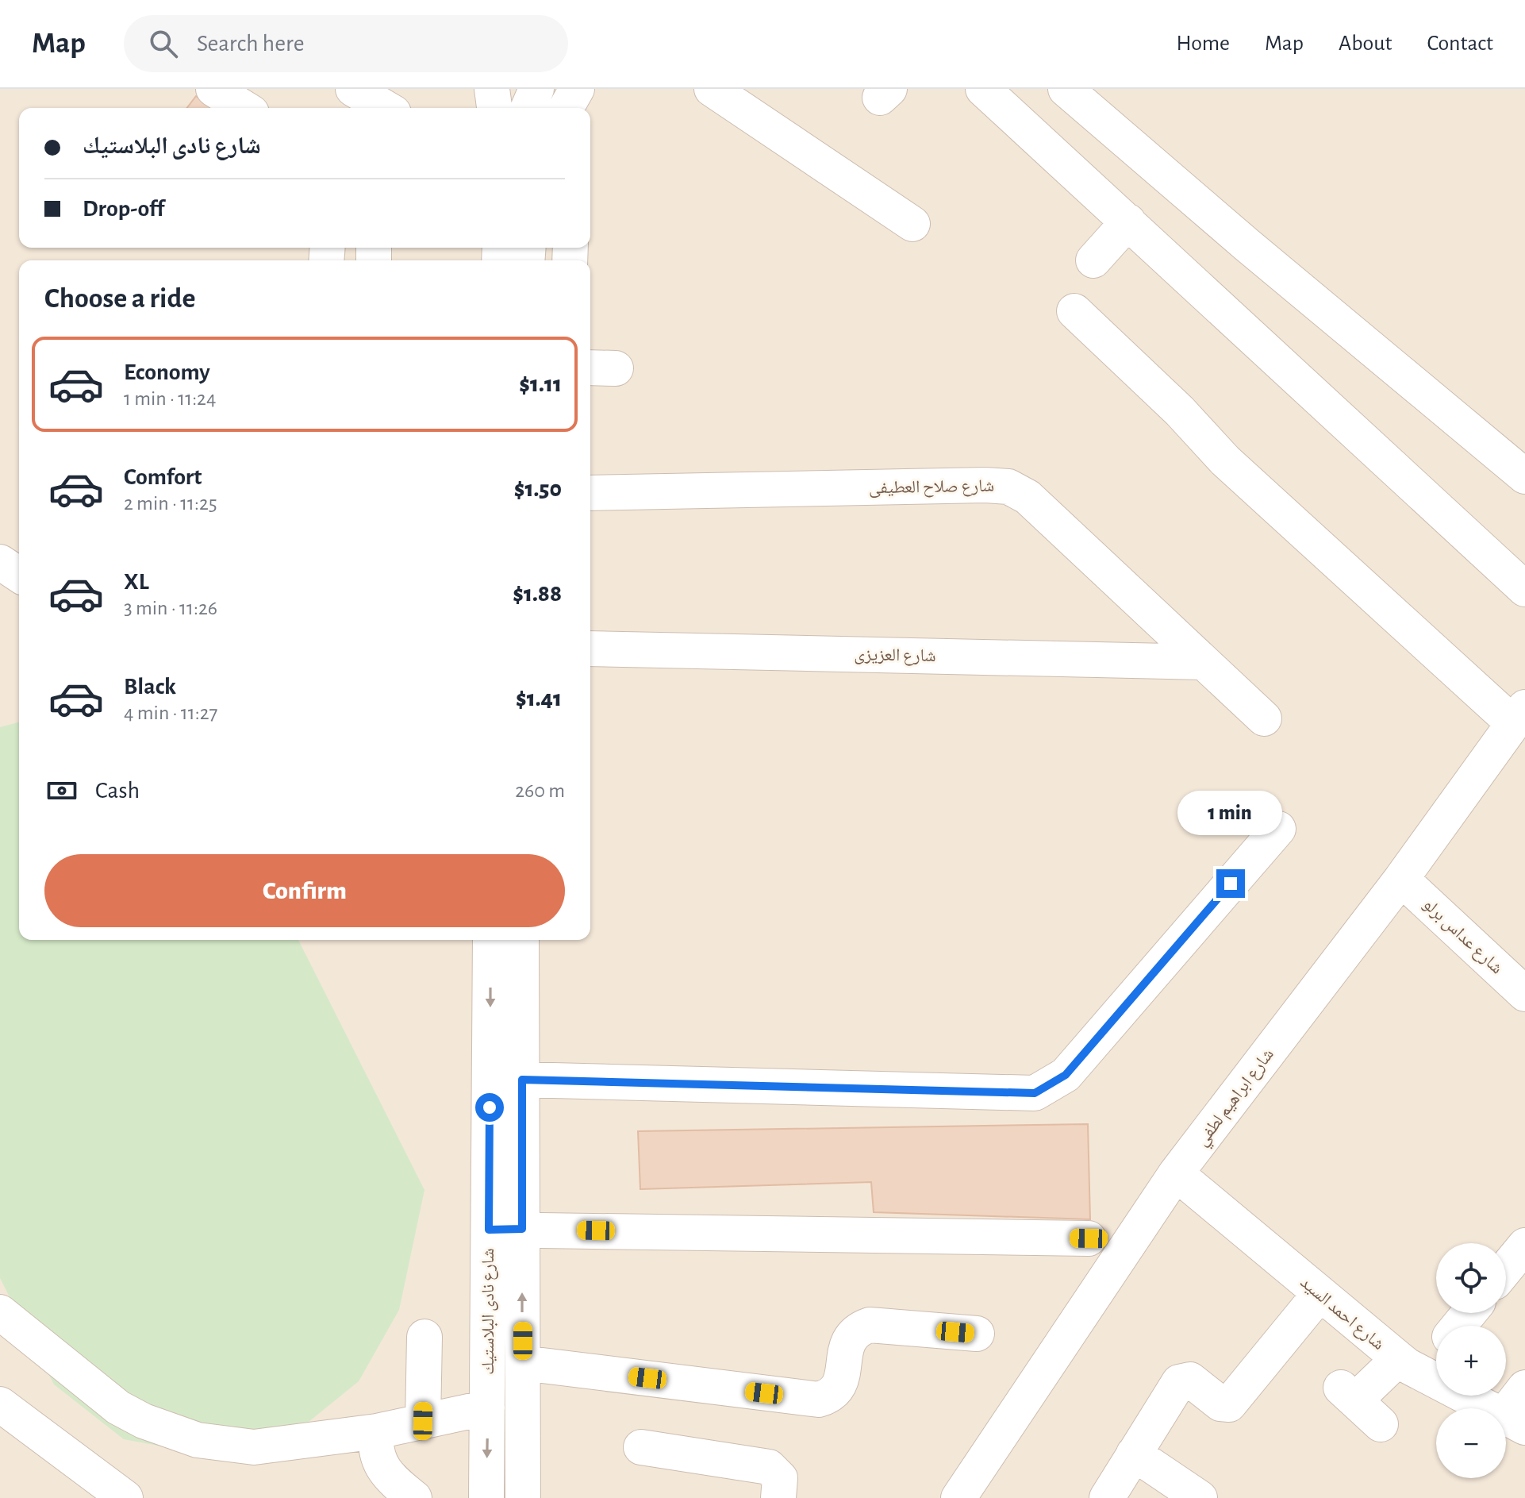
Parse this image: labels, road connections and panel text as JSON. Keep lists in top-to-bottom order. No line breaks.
{"streets":{"street":["شارع صلاح العطيفى","شارع العزيزى","شارع عداس برلو","شارع ابراهيم لطفي","شارع نادى البلاستيك","شارع احمد السيد"]},"crossings":[["شارع صلاح العطيفى","شارع العزيزى"],["شارع عداس برلو","شارع ابراهيم لطفي"],["شارع ابراهيم لطفي","شارع احمد السيد"]],"page":{"header":"Map","search":"Search here","nav":["Home","Map","About","Contact"],"banner":["شارع نادى البلاستيك","Drop-off"],"heading":"Choose a ride","list":[{"name":"Economy","note":"1 min · 11:24","value":"$1.11"},{"name":"Comfort","note":"2 min · 11:25","value":"$1.50"},{"name":"XL","note":"3 min · 11:26","value":"$1.88"},{"name":"Black","note":"4 min · 11:27","value":"$1.41"}],"pay":["Cash","260 m"],"bubble":"1 min","buttons":"Confirm","map_buttons":["+","−"]}}
